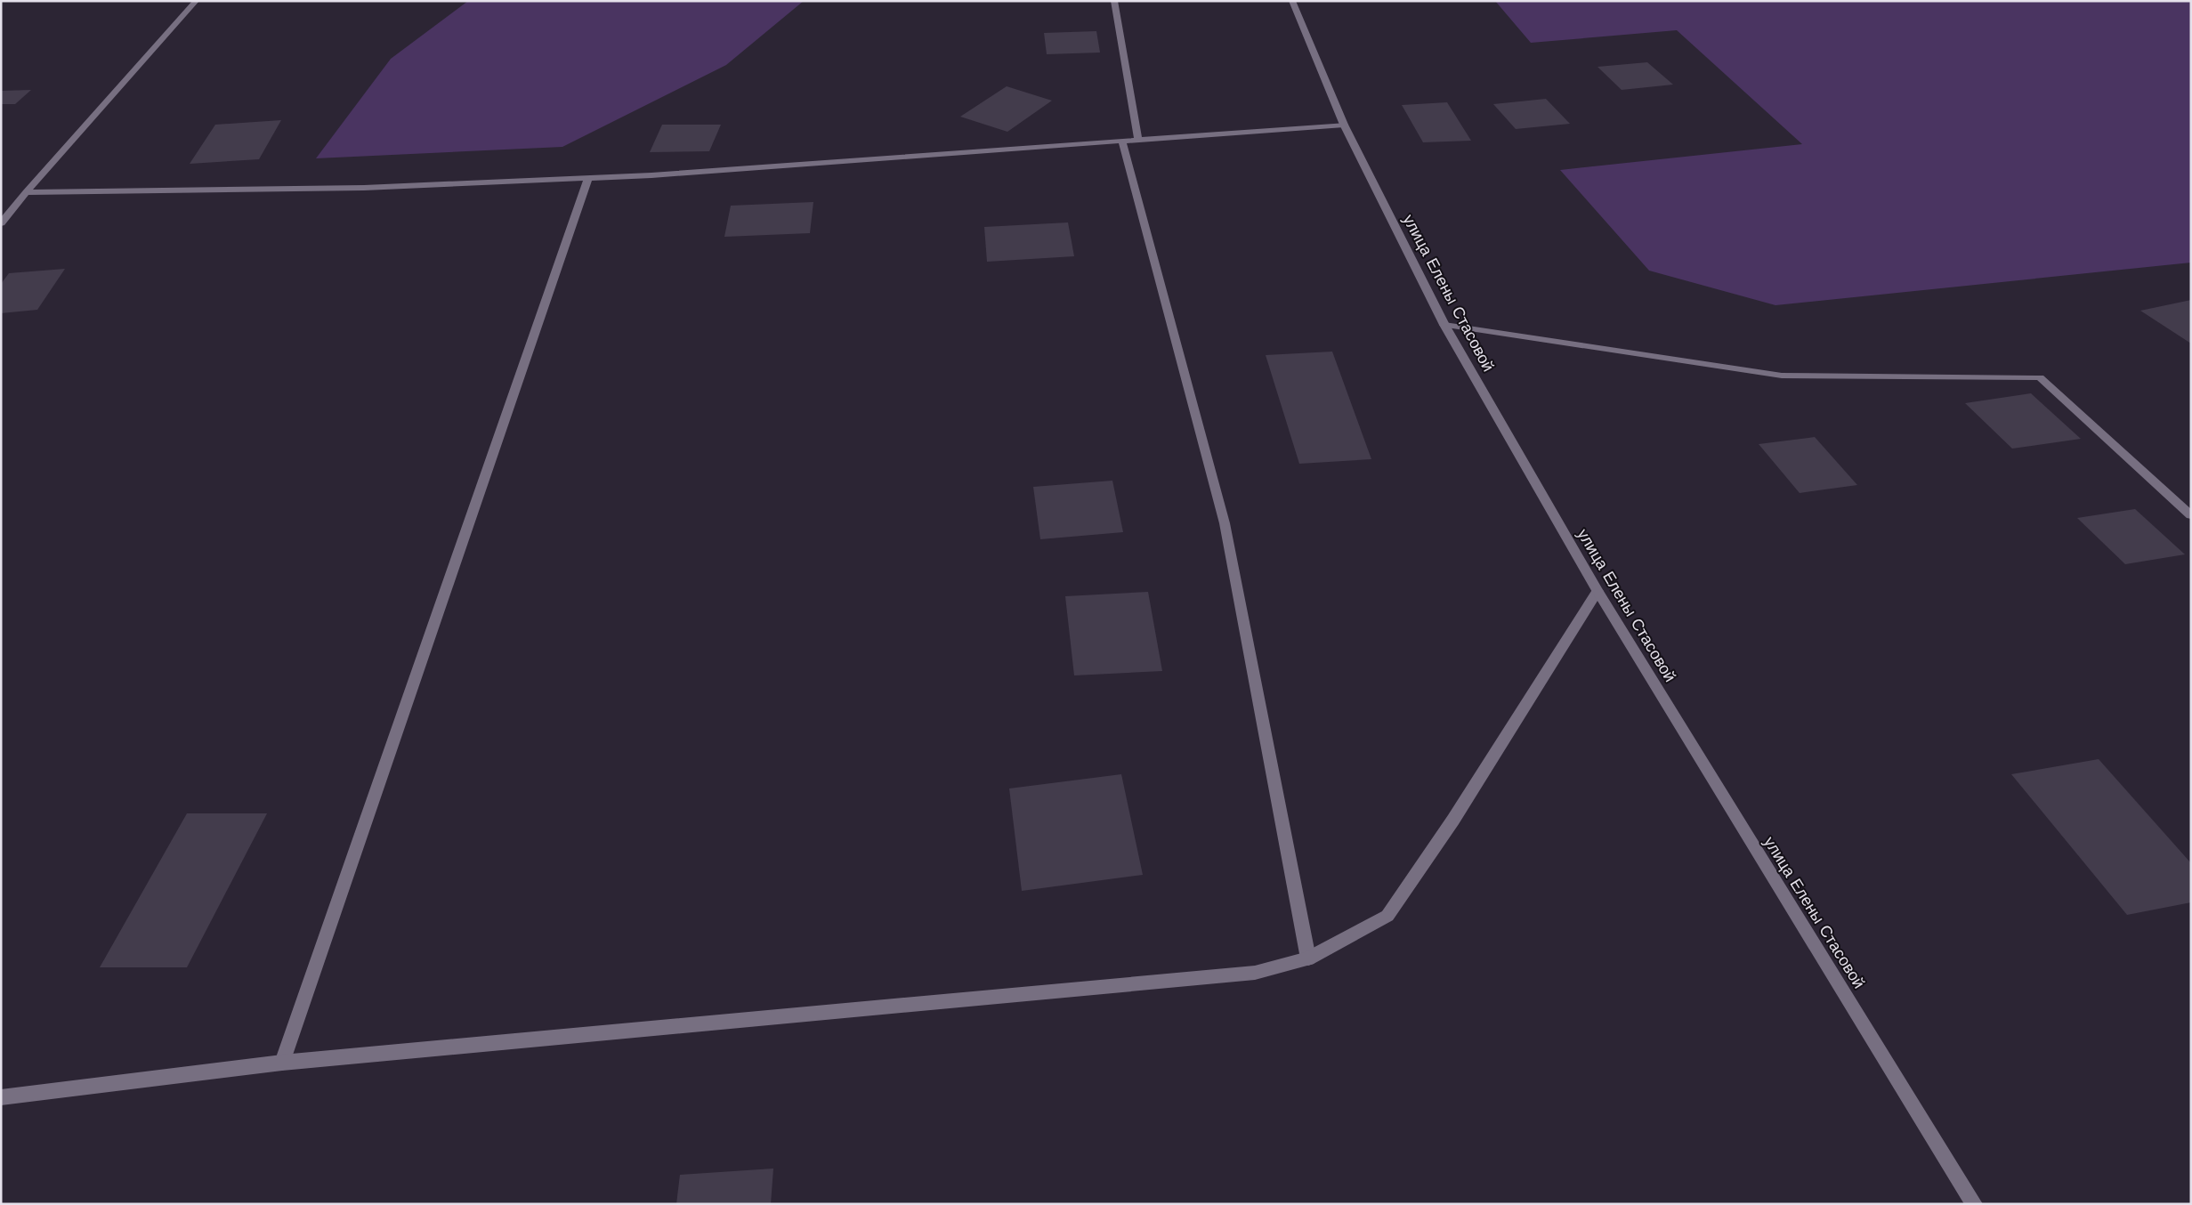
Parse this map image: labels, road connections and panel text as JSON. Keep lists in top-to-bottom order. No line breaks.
{"streets":{"street":["улица Елены Стасовой"]}}
